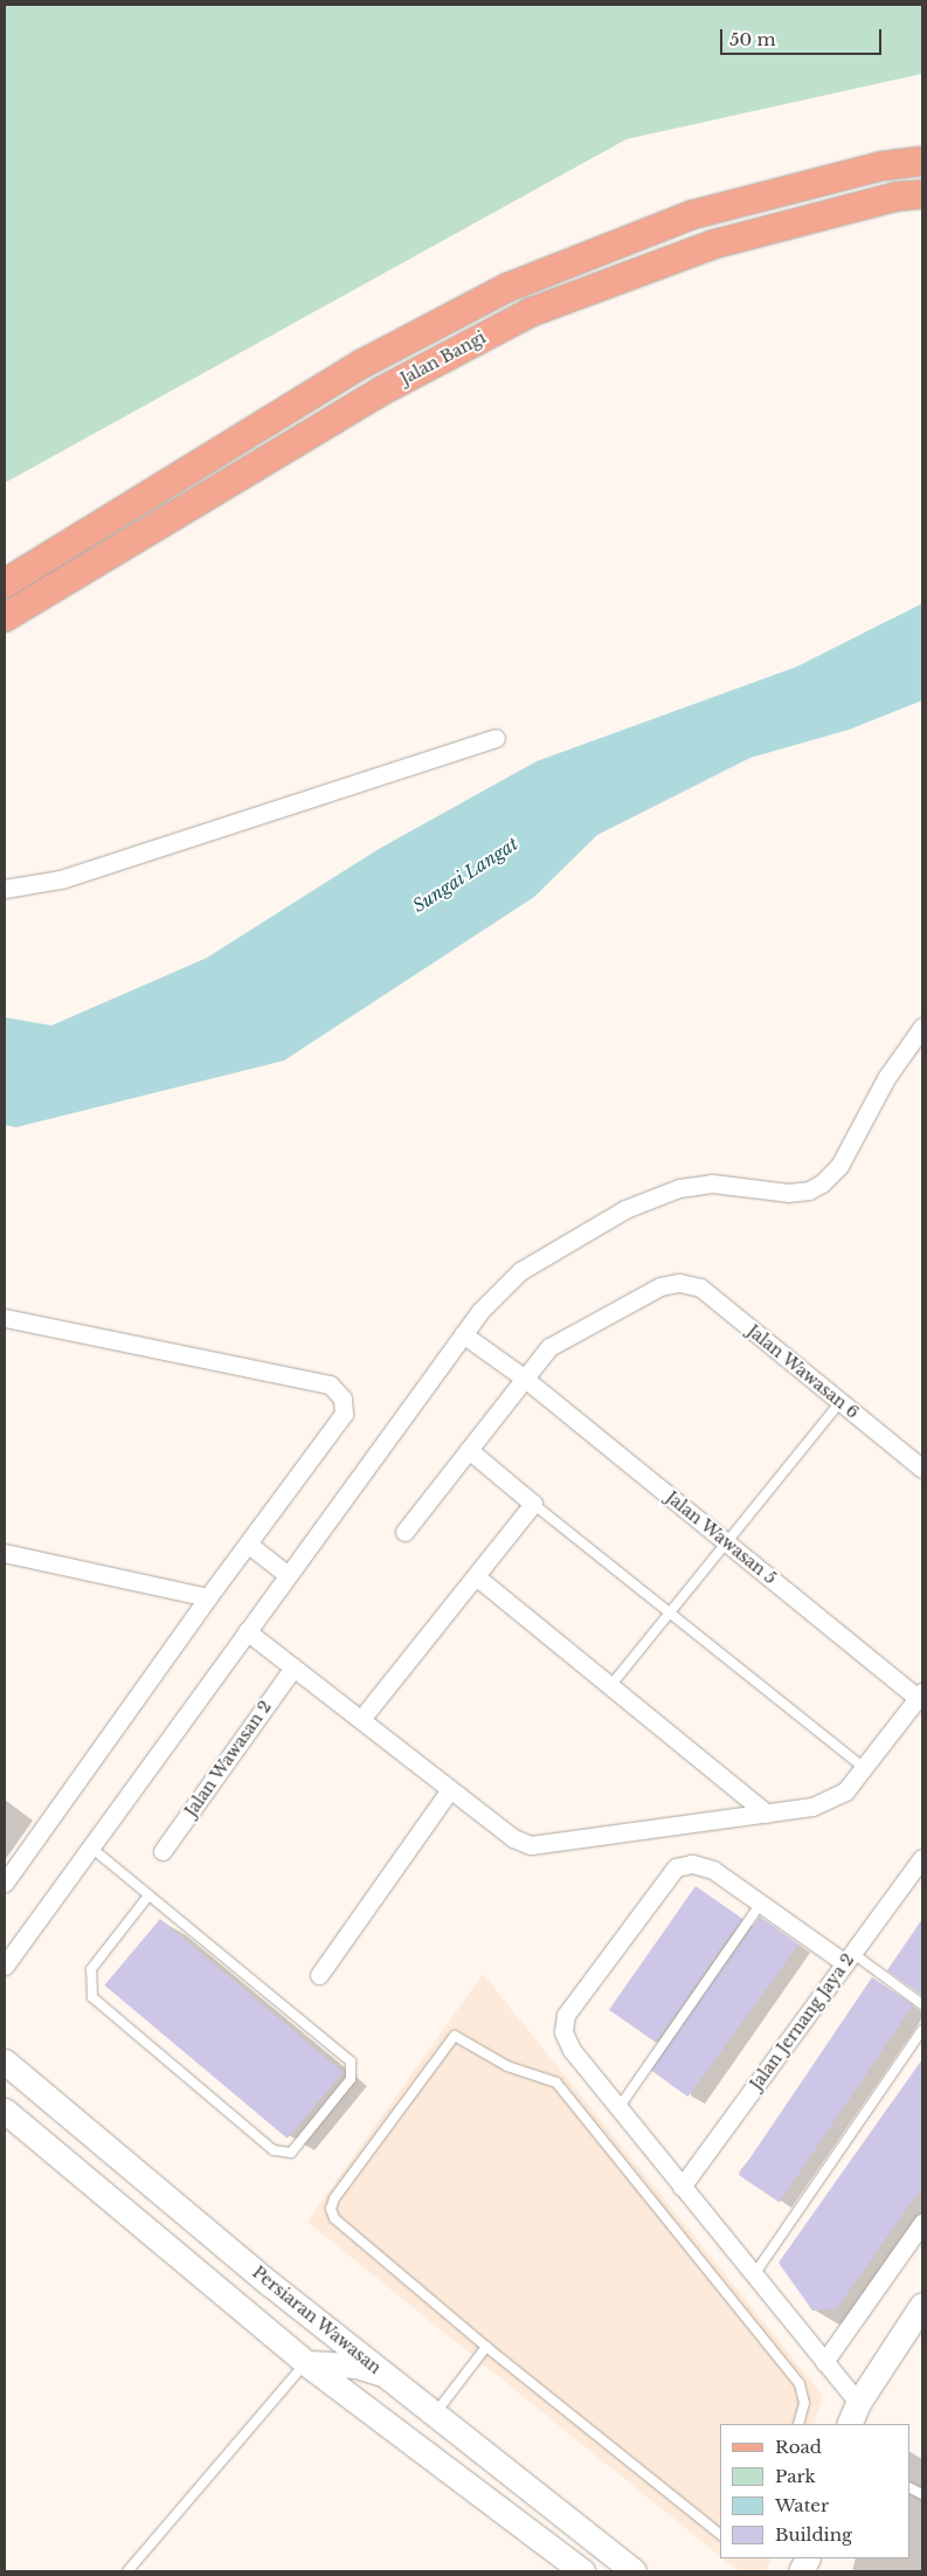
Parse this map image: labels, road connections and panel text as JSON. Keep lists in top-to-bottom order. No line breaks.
{"streets":{"main road":["Jalan Bangi","Persiaran Wawasan"],"street":["Jalan Wawasan 6","Jalan Wawasan 5","Jalan Wawasan 2","Jalan Jernang Jaya 2"]},"crossings":[["Jalan Wawasan 6","Jalan Wawasan 5"]],"water":["Sungai Langat"],"legend":["Road","Park","Water","Building"],"scale_bar":"50 m"}
